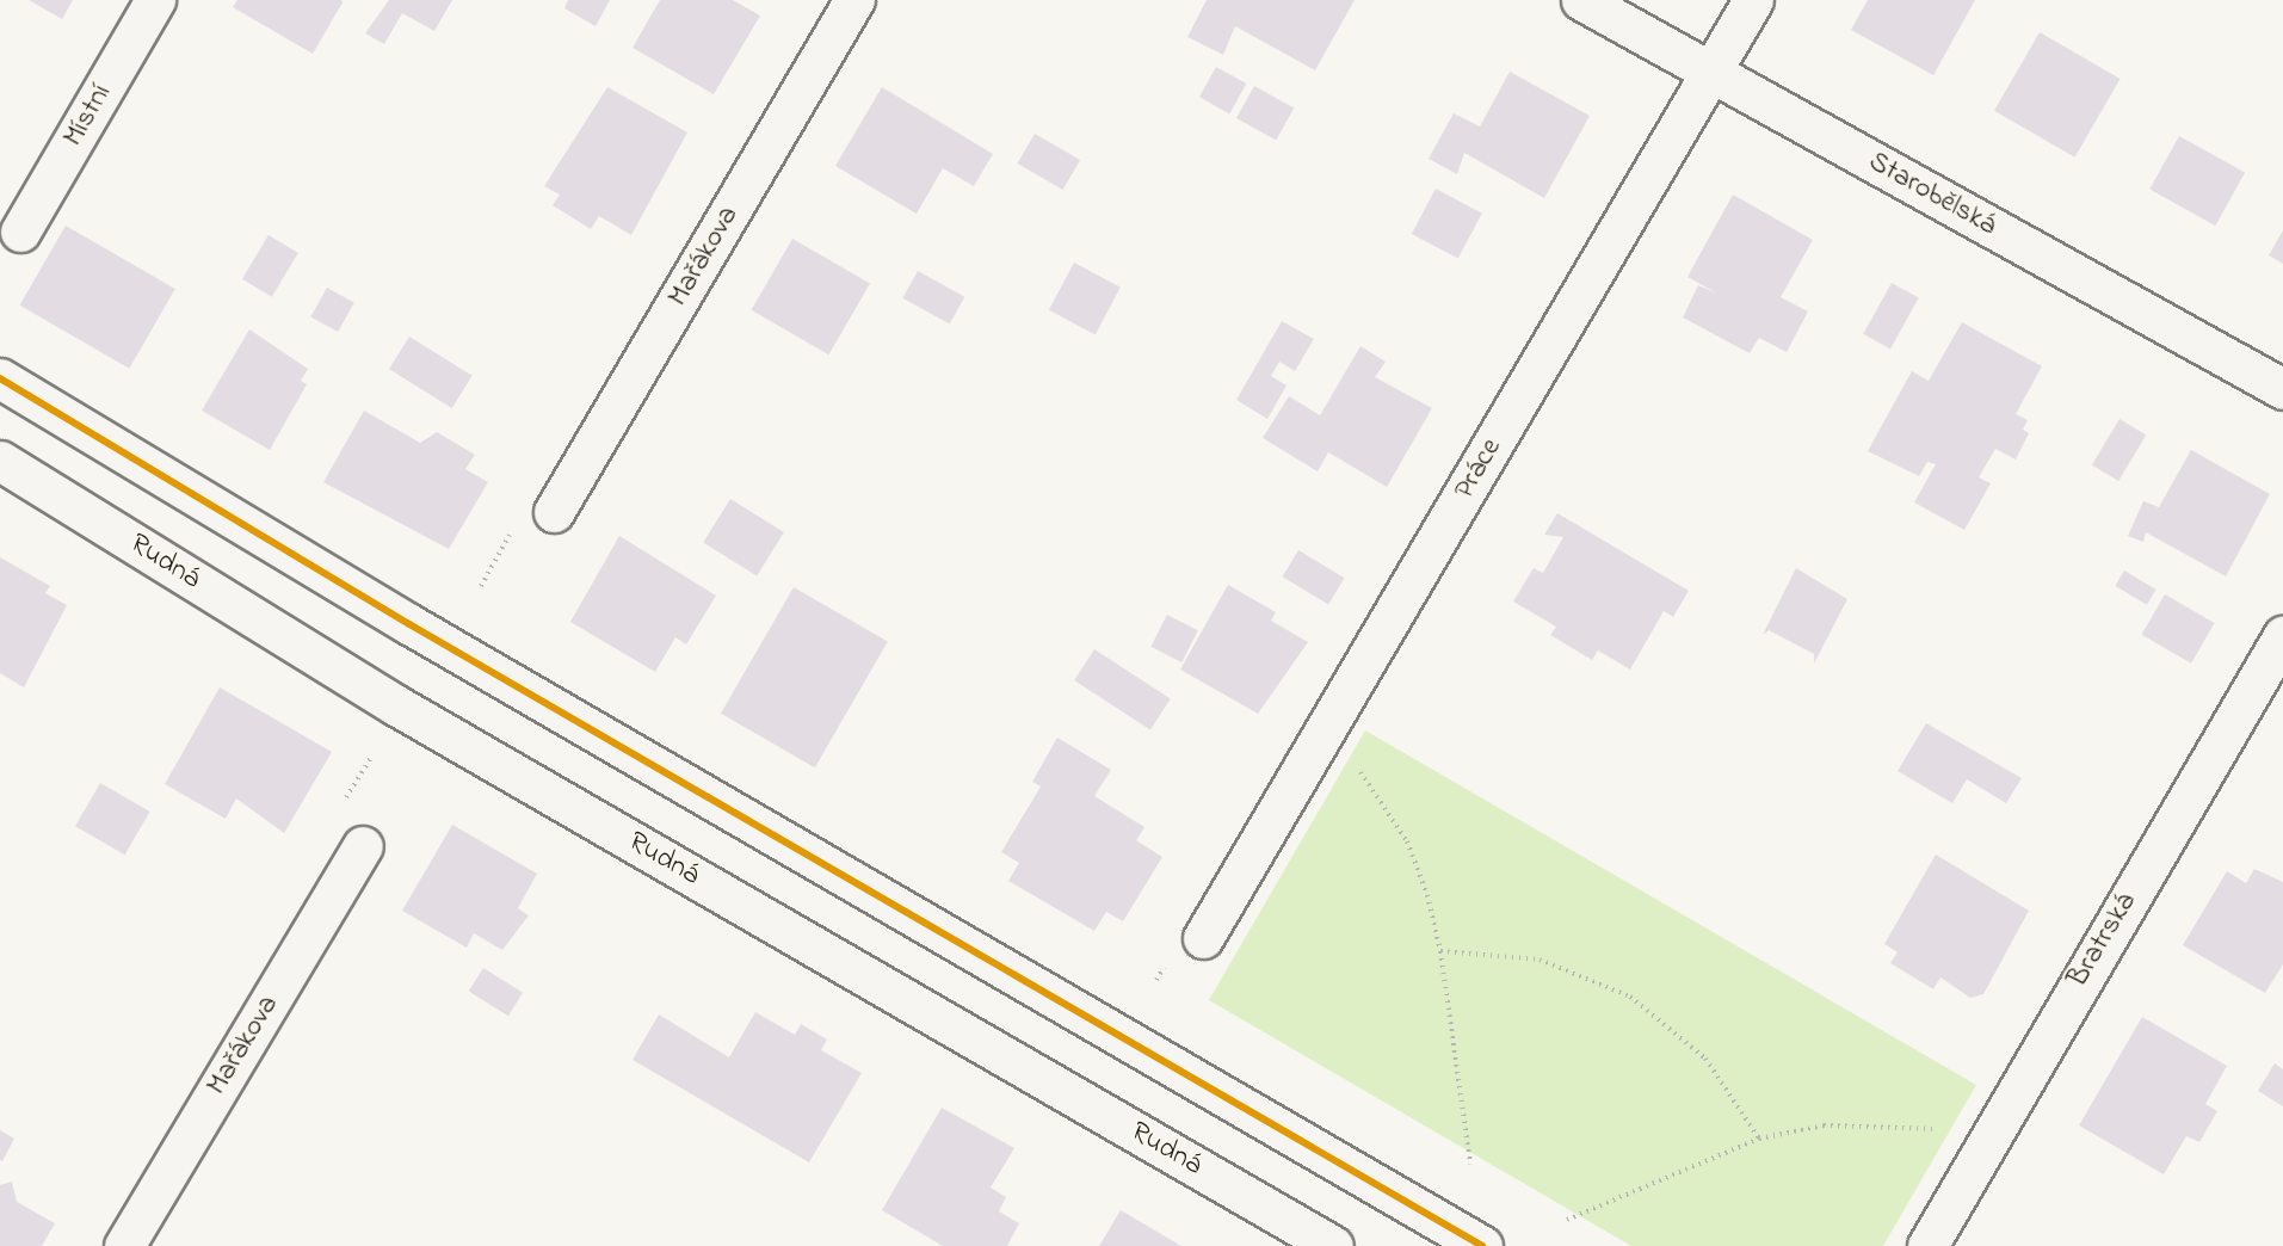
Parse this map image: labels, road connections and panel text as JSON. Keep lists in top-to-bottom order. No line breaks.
{"streets":{"main road":["Místní","Starobělská","Mařákova","Práce","Rudná","Bratrská"]},"crossings":[["Starobělská","Práce"]]}
